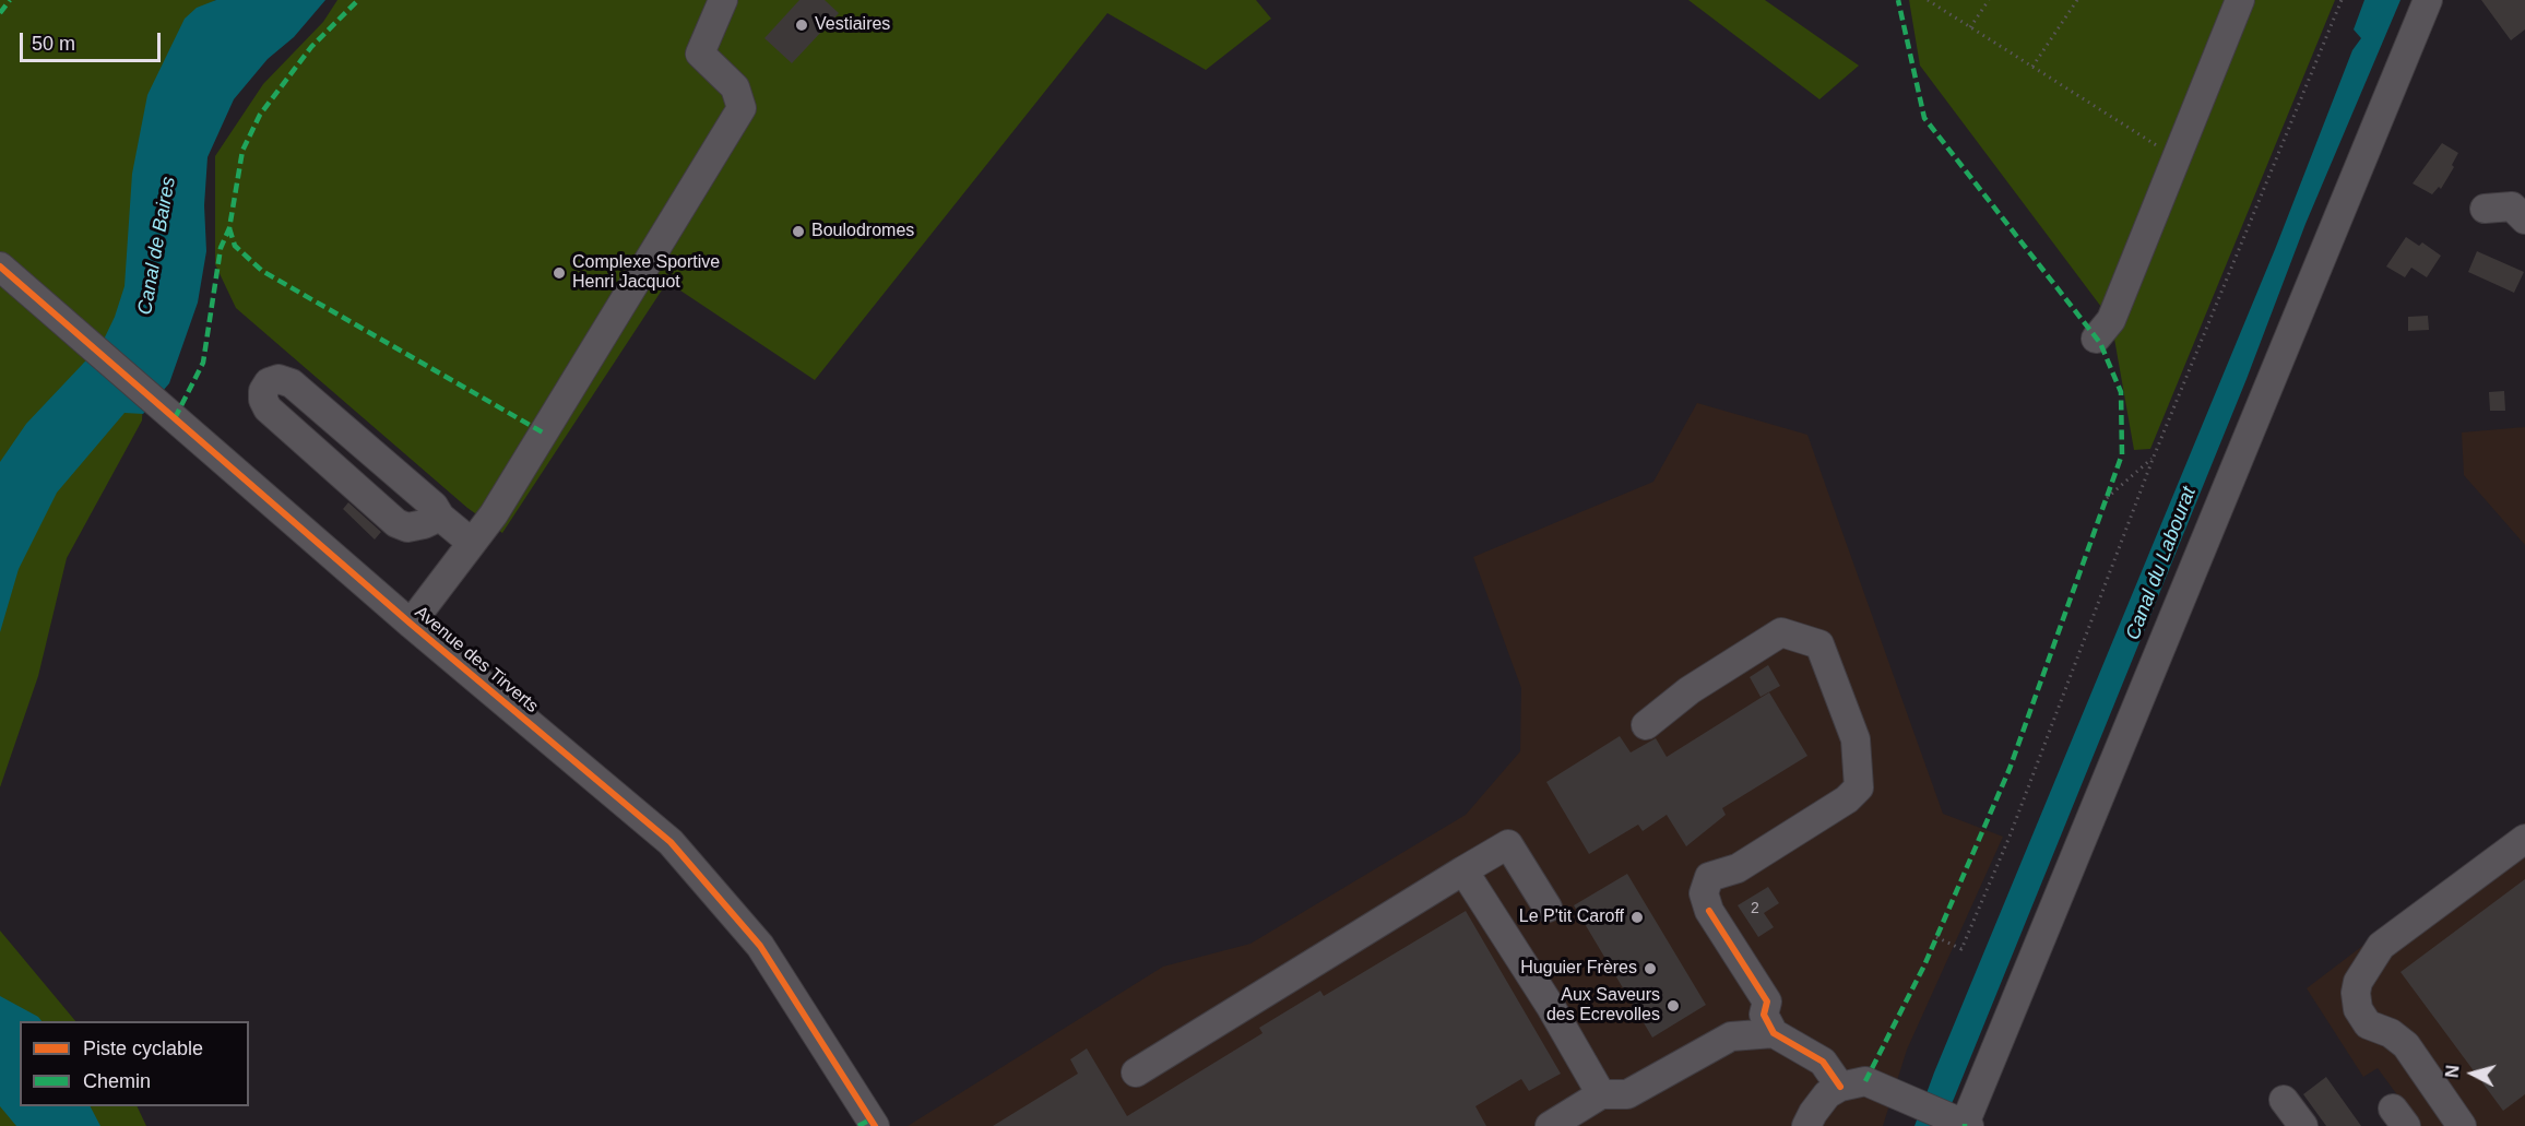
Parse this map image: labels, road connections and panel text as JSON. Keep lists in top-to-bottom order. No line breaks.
{"streets":{"street":["Avenue des Tirverts"]},"water":["Canal de Baires","Canal du Labourat"],"places":["Vestiaires","Boulodromes","Complexe Sportive Henri Jacquot","Le P'tit Caroff","Huguier Frères","Aux Saveurs des Ecrevolles"],"house_numbers":["2"],"legend":["Piste cyclable","Chemin"],"scale_bar":"50 m","north":"left"}
